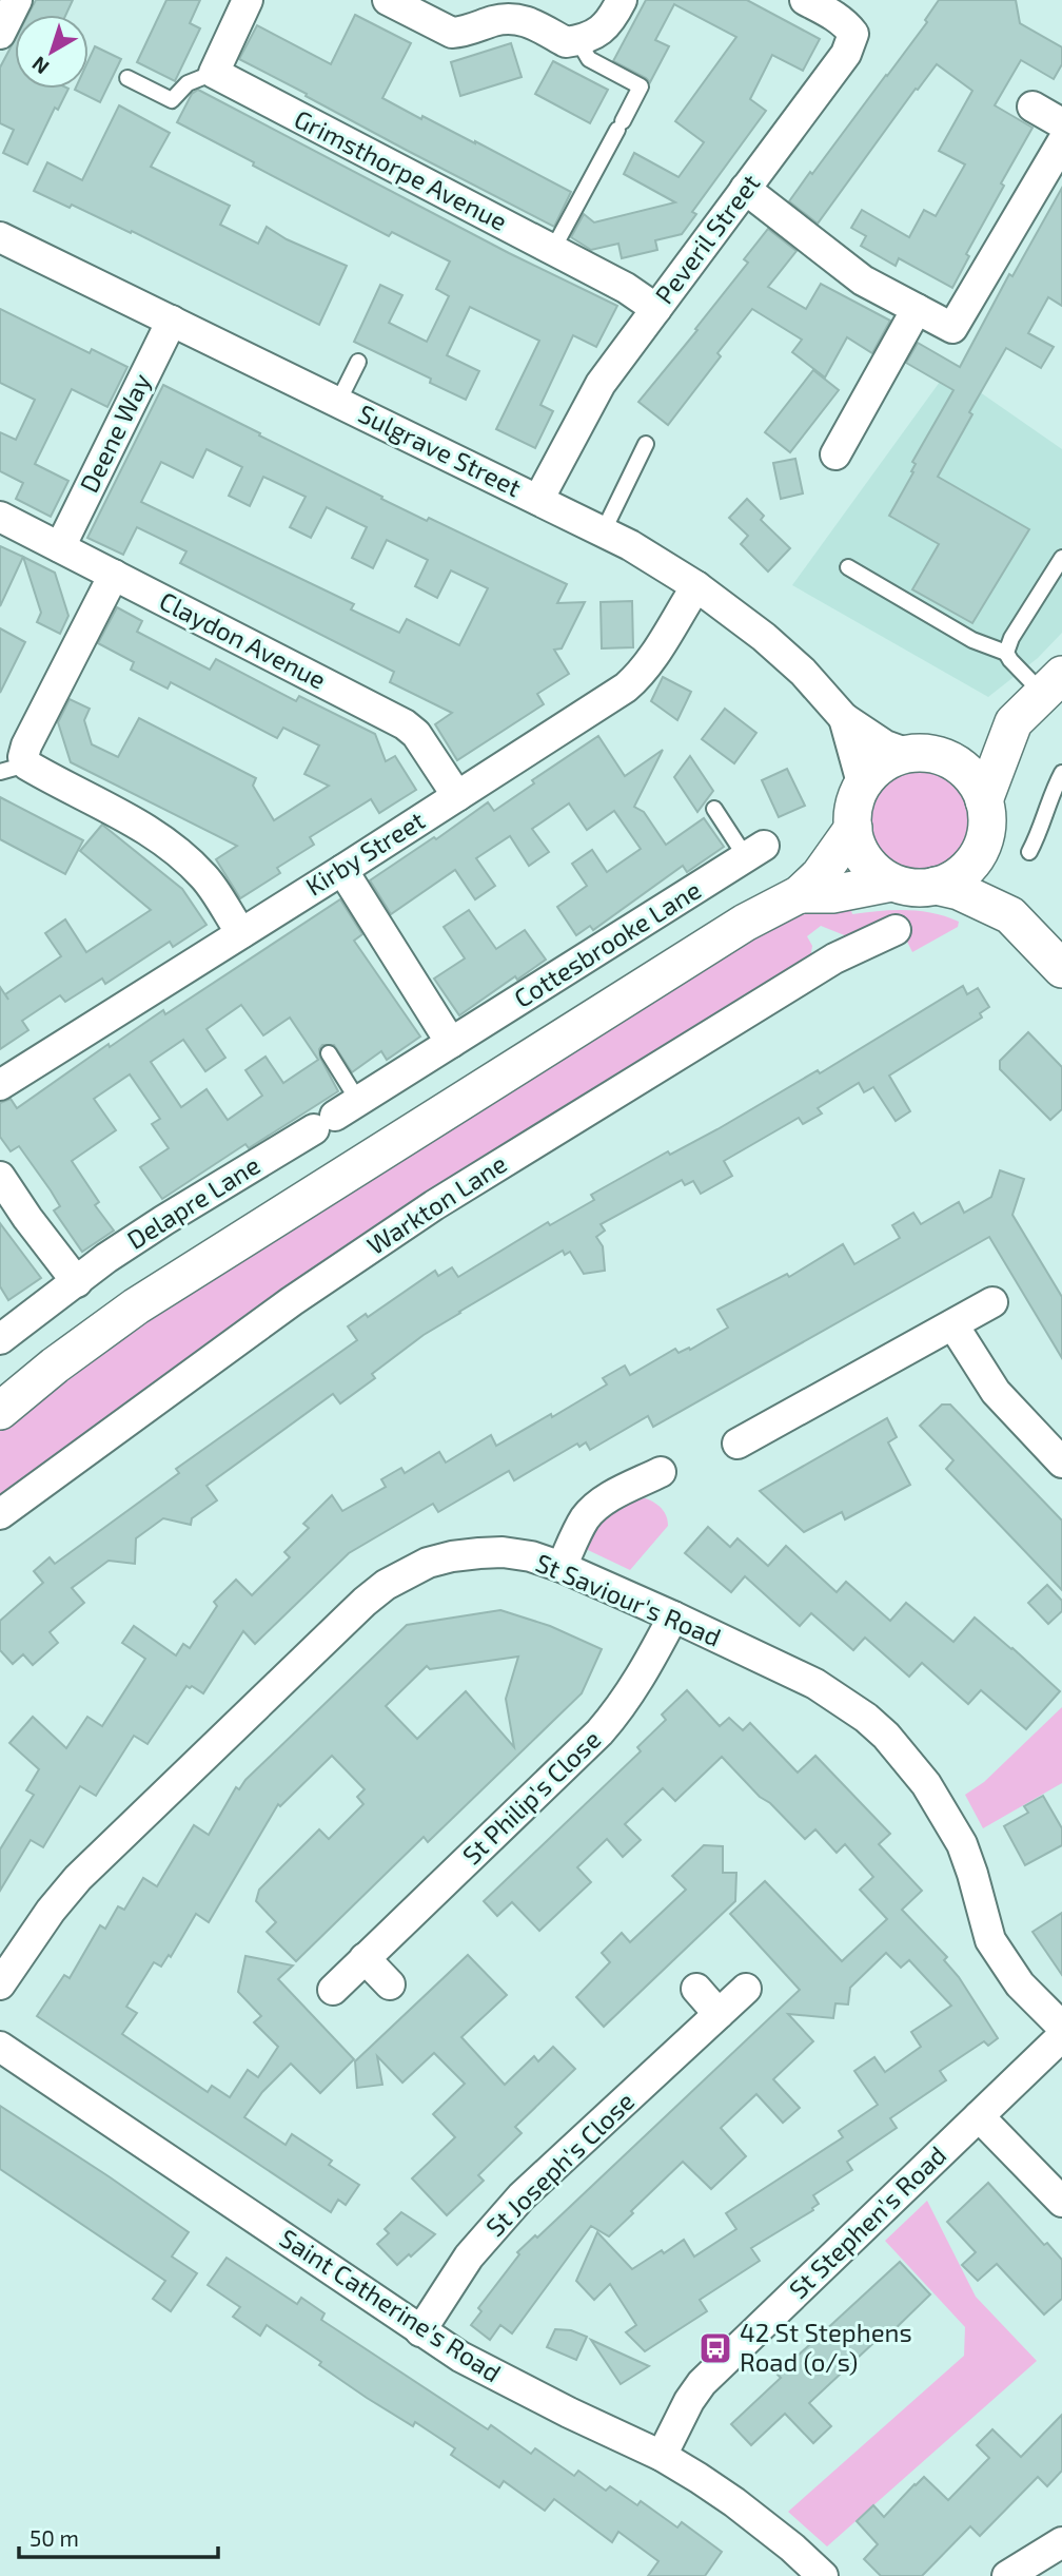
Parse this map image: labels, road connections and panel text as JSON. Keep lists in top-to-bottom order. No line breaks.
{"streets":{"street":["Grimsthorpe Avenue","Peveril Street","Deene Way","Sulgrave Street","Claydon Avenue","Kirby Street","Cottesbrooke Lane","Delapre Lane","Warkton Lane","St Saviour's Road","St Philip's Close","St Joseph's Close","St Stephen's Road","Saint Catherine's Road"]},"crossings":[["Grimsthorpe Avenue","Peveril Street"],["Peveril Street","Sulgrave Street"],["Deene Way","Sulgrave Street"],["Deene Way","Claydon Avenue"],["Sulgrave Street","Kirby Street"],["Claydon Avenue","Kirby Street"],["Cottesbrooke Lane","Delapre Lane"],["St Saviour's Road","St Philip's Close"],["St Joseph's Close","Saint Catherine's Road"],["St Stephen's Road","Saint Catherine's Road"]],"places":{"bus stop":["42 St Stephens Road (o/s)"]},"scale_bar":"50 m","north":"bottom left"}
